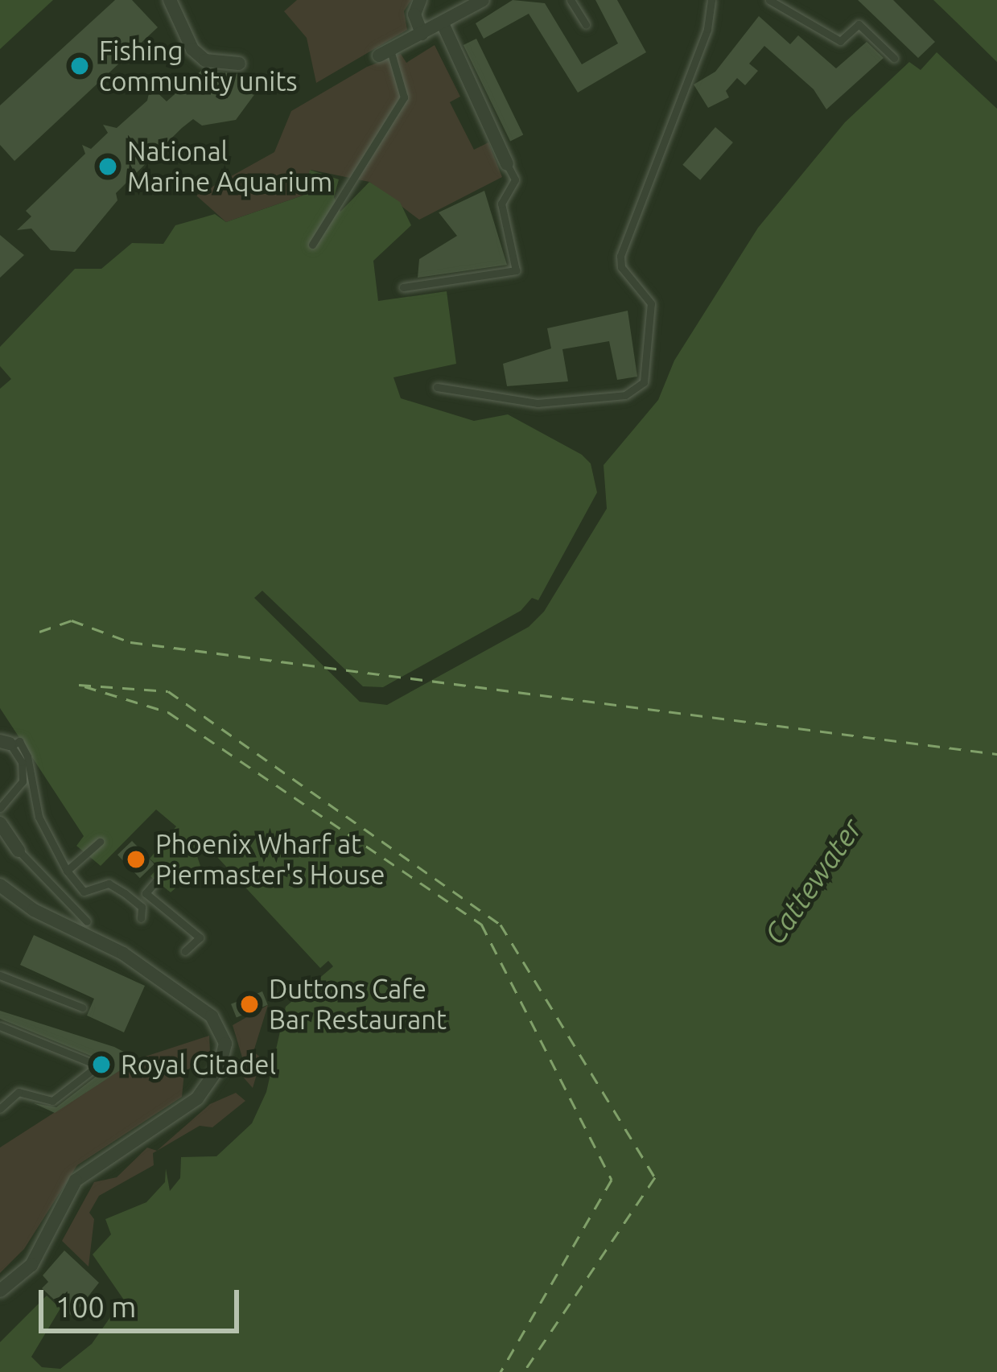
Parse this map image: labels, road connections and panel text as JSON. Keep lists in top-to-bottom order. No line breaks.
{"water":["Cattewater"],"places":["Fishing community units","National Marine Aquarium","Phoenix Wharf at Piermaster's House","Duttons Cafe Bar Restaurant","Royal Citadel"],"scale_bar":"100 m"}
